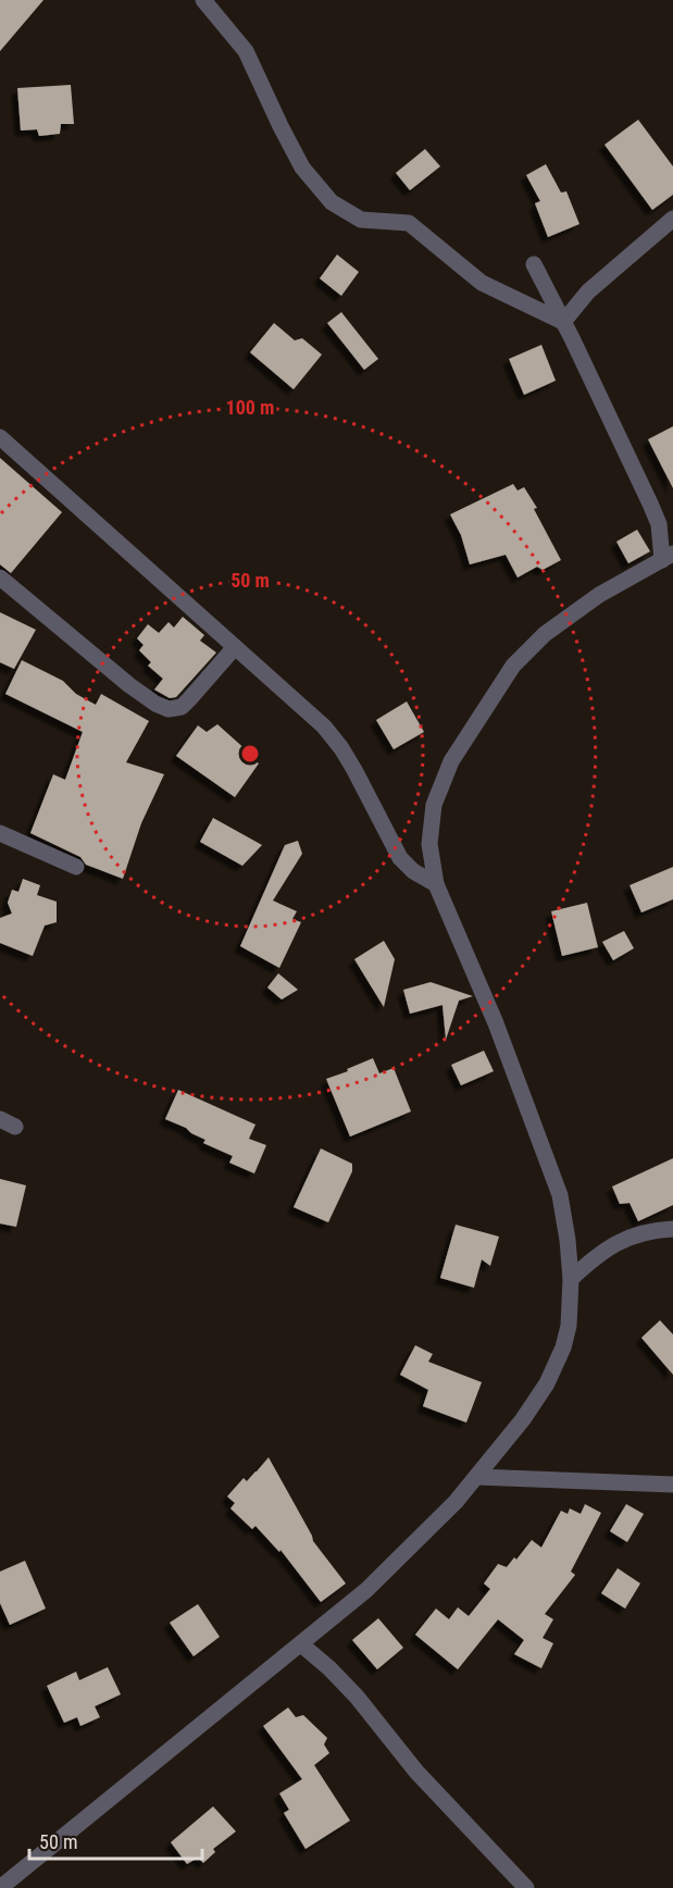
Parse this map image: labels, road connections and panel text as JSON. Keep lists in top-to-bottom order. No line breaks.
{"scale_bar":"50 m","rings":["100 m","50 m"]}
